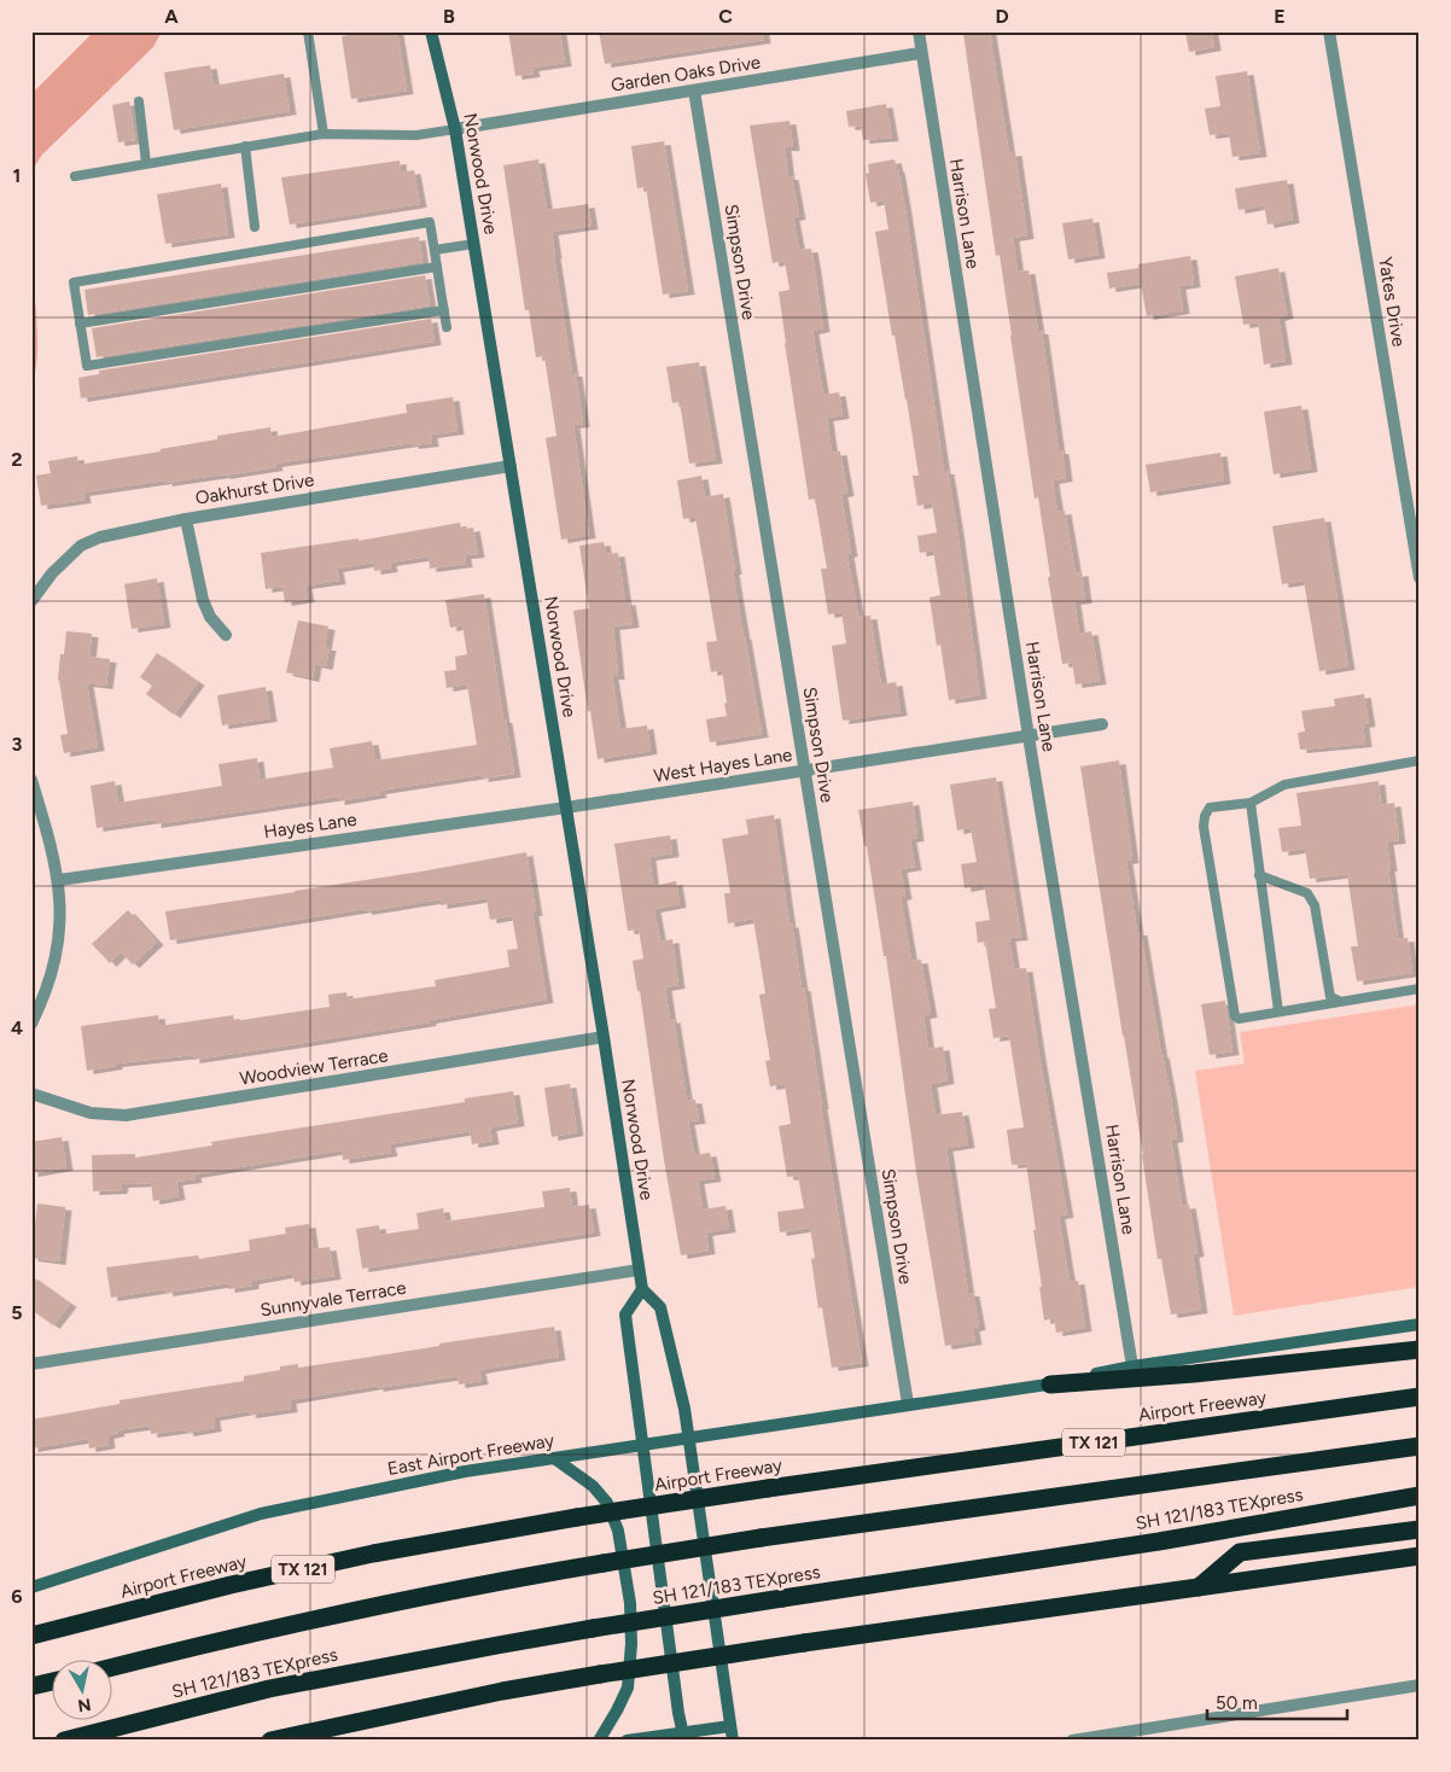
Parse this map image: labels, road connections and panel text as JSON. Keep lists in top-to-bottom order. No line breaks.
{"streets":{"highway":["Airport Freeway","TX 121","SH 121/183 TEXpress"],"main road":["Norwood Drive","East Airport Freeway"],"street":["Garden Oaks Drive","Harrison Lane","Simpson Drive","Yates Drive","Oakhurst Drive","West Hayes Lane","Hayes Lane","Woodview Terrace","Sunnyvale Terrace"]},"crossings":[["Garden Oaks Drive","Norwood Drive"],["Garden Oaks Drive","Harrison Lane"],["Garden Oaks Drive","Simpson Drive"],["Norwood Drive","Oakhurst Drive"],["Norwood Drive","West Hayes Lane"],["Norwood Drive","Hayes Lane"],["Norwood Drive","Woodview Terrace"],["Norwood Drive","Sunnyvale Terrace"],["Norwood Drive","East Airport Freeway"],["Harrison Lane","West Hayes Lane"],["Simpson Drive","West Hayes Lane"],["West Hayes Lane","Hayes Lane"],["Airport Freeway","East Airport Freeway"]],"scale_bar":"50 m","north":"bottom","grid":{"columns":["A","B","C","D","E"],"rows":["1","2","3","4","5","6"]}}
